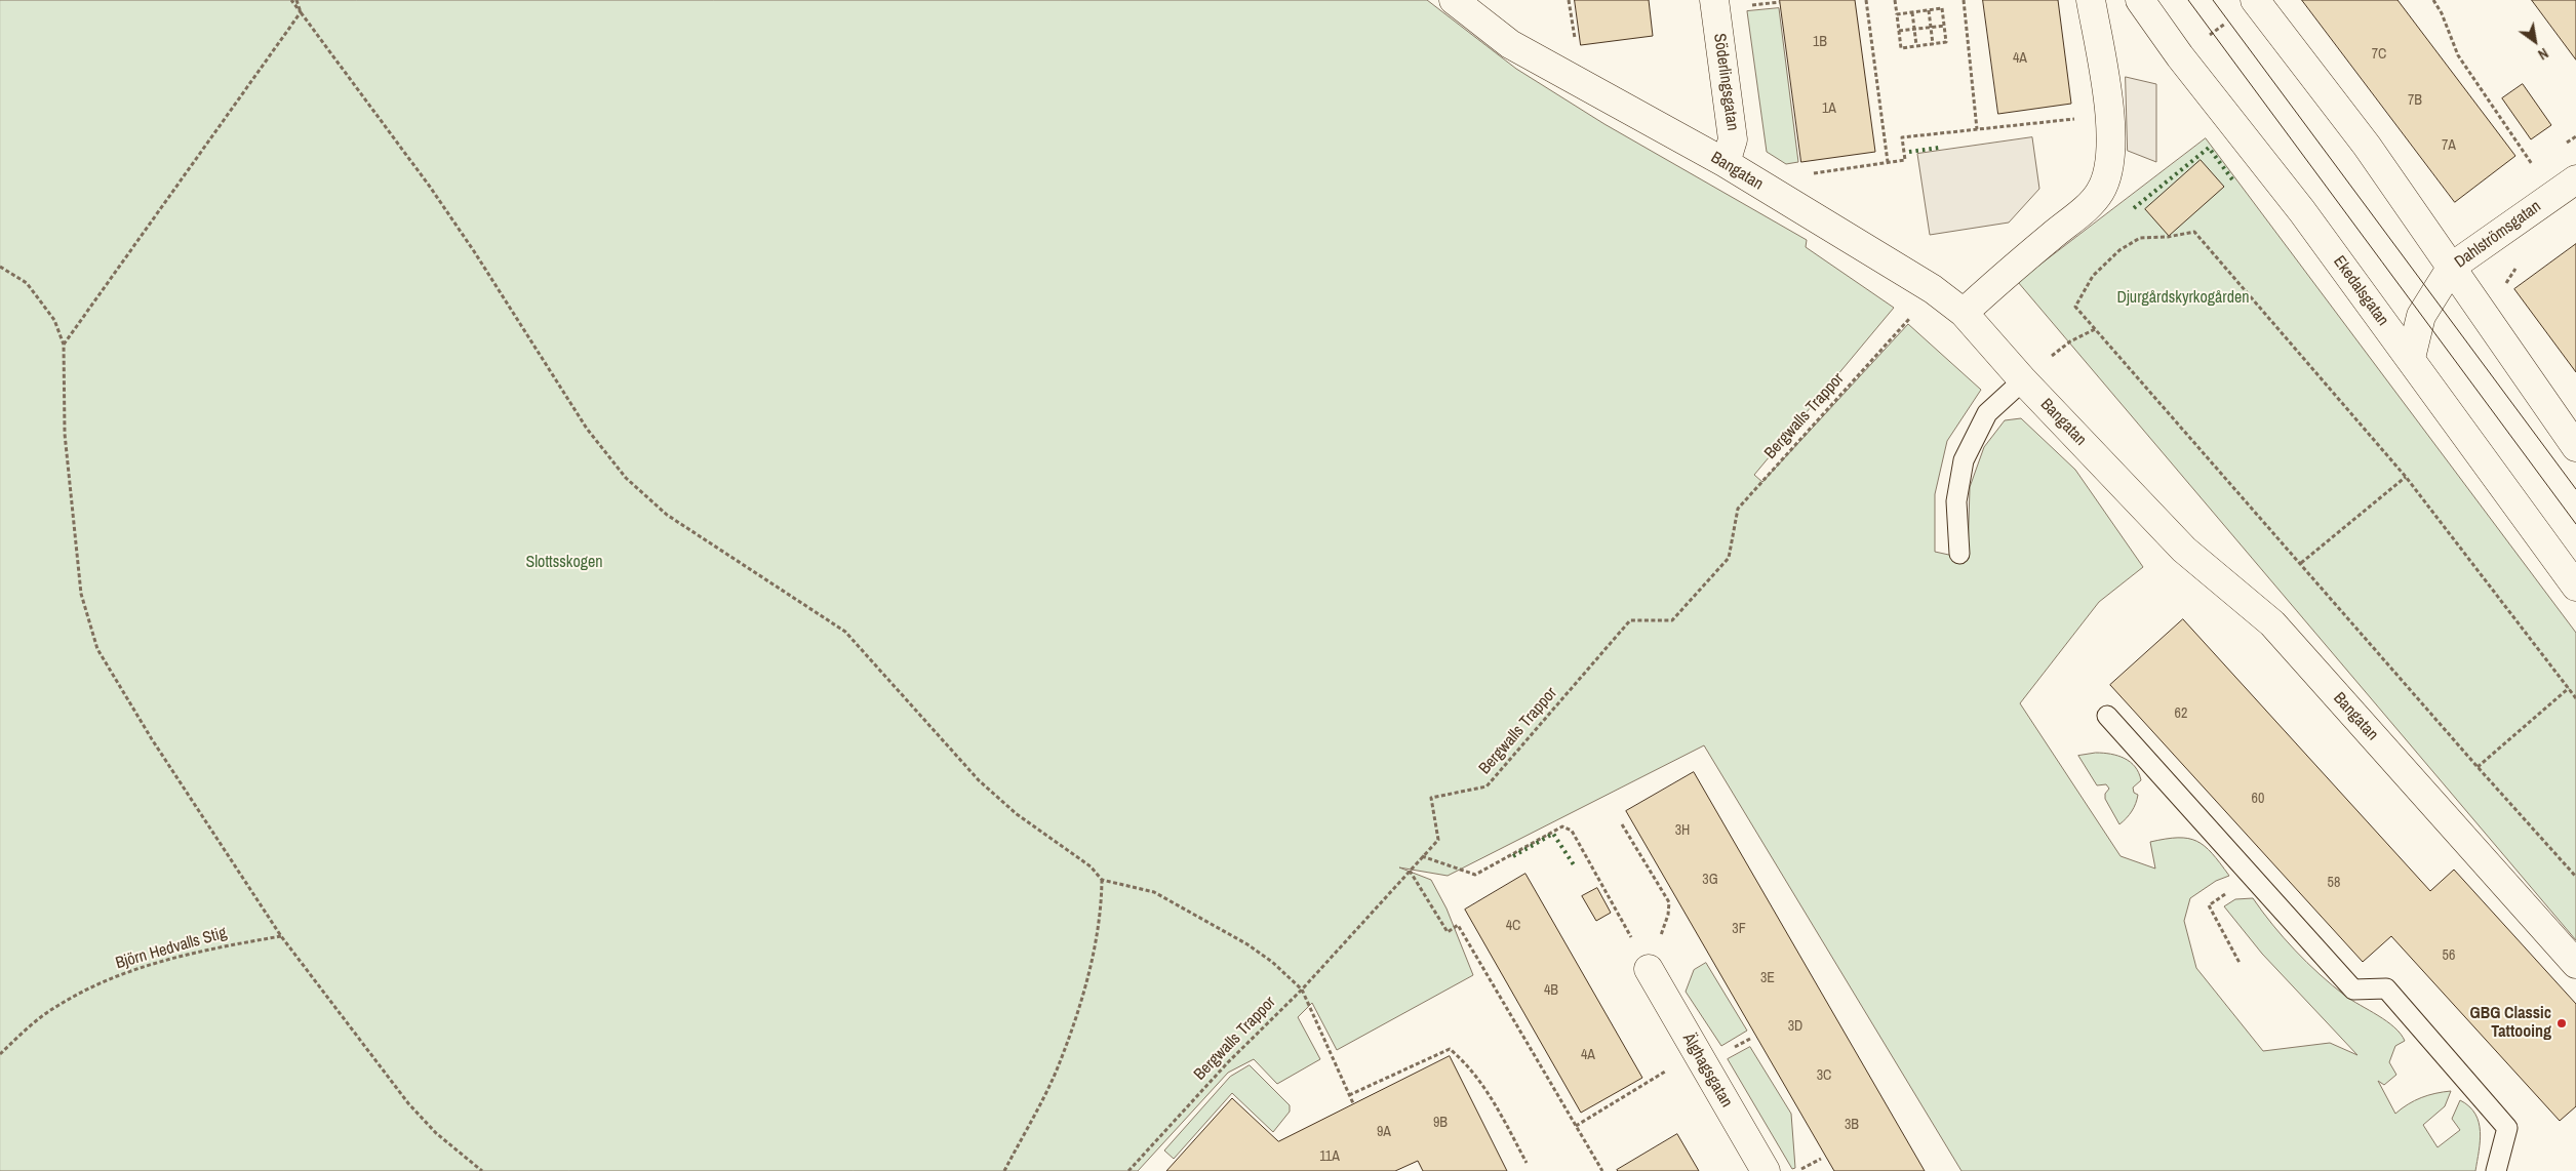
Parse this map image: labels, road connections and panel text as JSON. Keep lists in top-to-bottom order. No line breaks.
{"streets":{"street":["Söderlingsgatan","Bangatan","Dahlströmsgatan","Ekedalsgatan","Älghagsgatan"],"path":["Bergwalls Trappor","Björn Hedvalls Stig"]},"crossings":[["Söderlingsgatan","Bangatan"],["Dahlströmsgatan","Ekedalsgatan"]],"parks":["Djurgårdskyrkogården","Slottsskogen"],"places":["GBG Classic Tattooing"],"house_numbers":["1B","7C","4A","7B","1A","7A","62","60","3H","3G","58","4C","3F","56","3E","4B","3D","4A","3C","9B","3B","9A","11A"],"north":"bottom right"}
